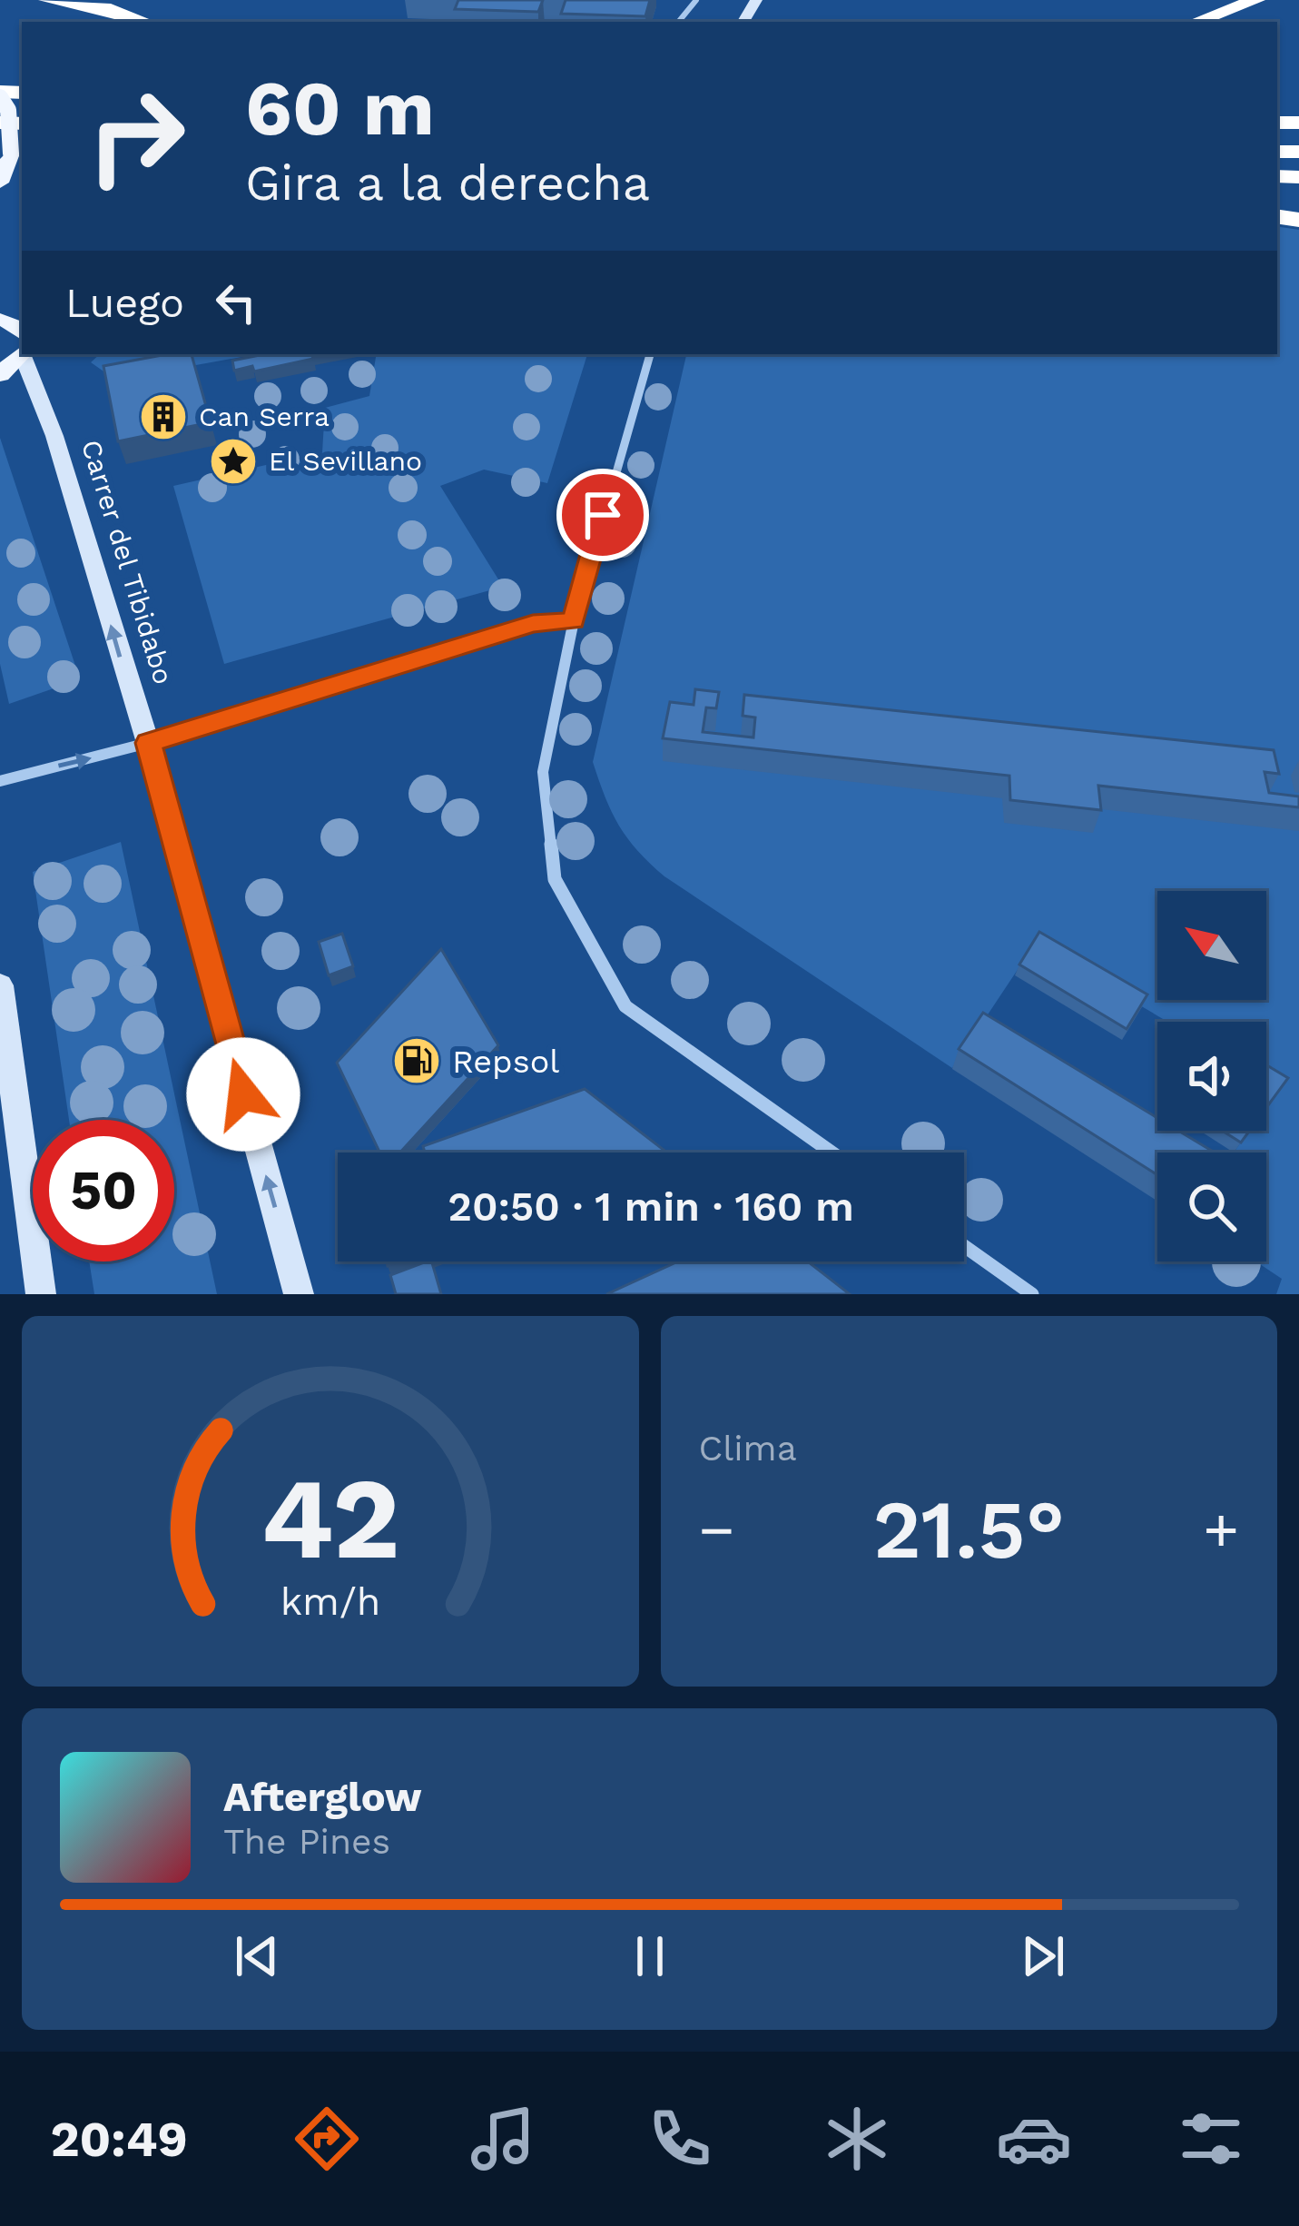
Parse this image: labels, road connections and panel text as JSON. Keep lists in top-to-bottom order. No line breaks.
{"streets":{"main road":["Carrer del Tibidabo"]},"one_way":["Carrer del Tibidabo"],"places":{"building":["Can Serra"],"place":["El Sevillano"],"fuel station":["Repsol"]},"north":"top left","page":{"turn":["60 m","Gira a la derecha"],"then":"Luego","limit":"50","trip":"20:50 · 1 min · 160 m","tile":"Clima","heat":["−","21.5°","+"],"song":["Afterglow","The Pines"],"tabs":"20:49","gauge":["42","km/h"]}}
